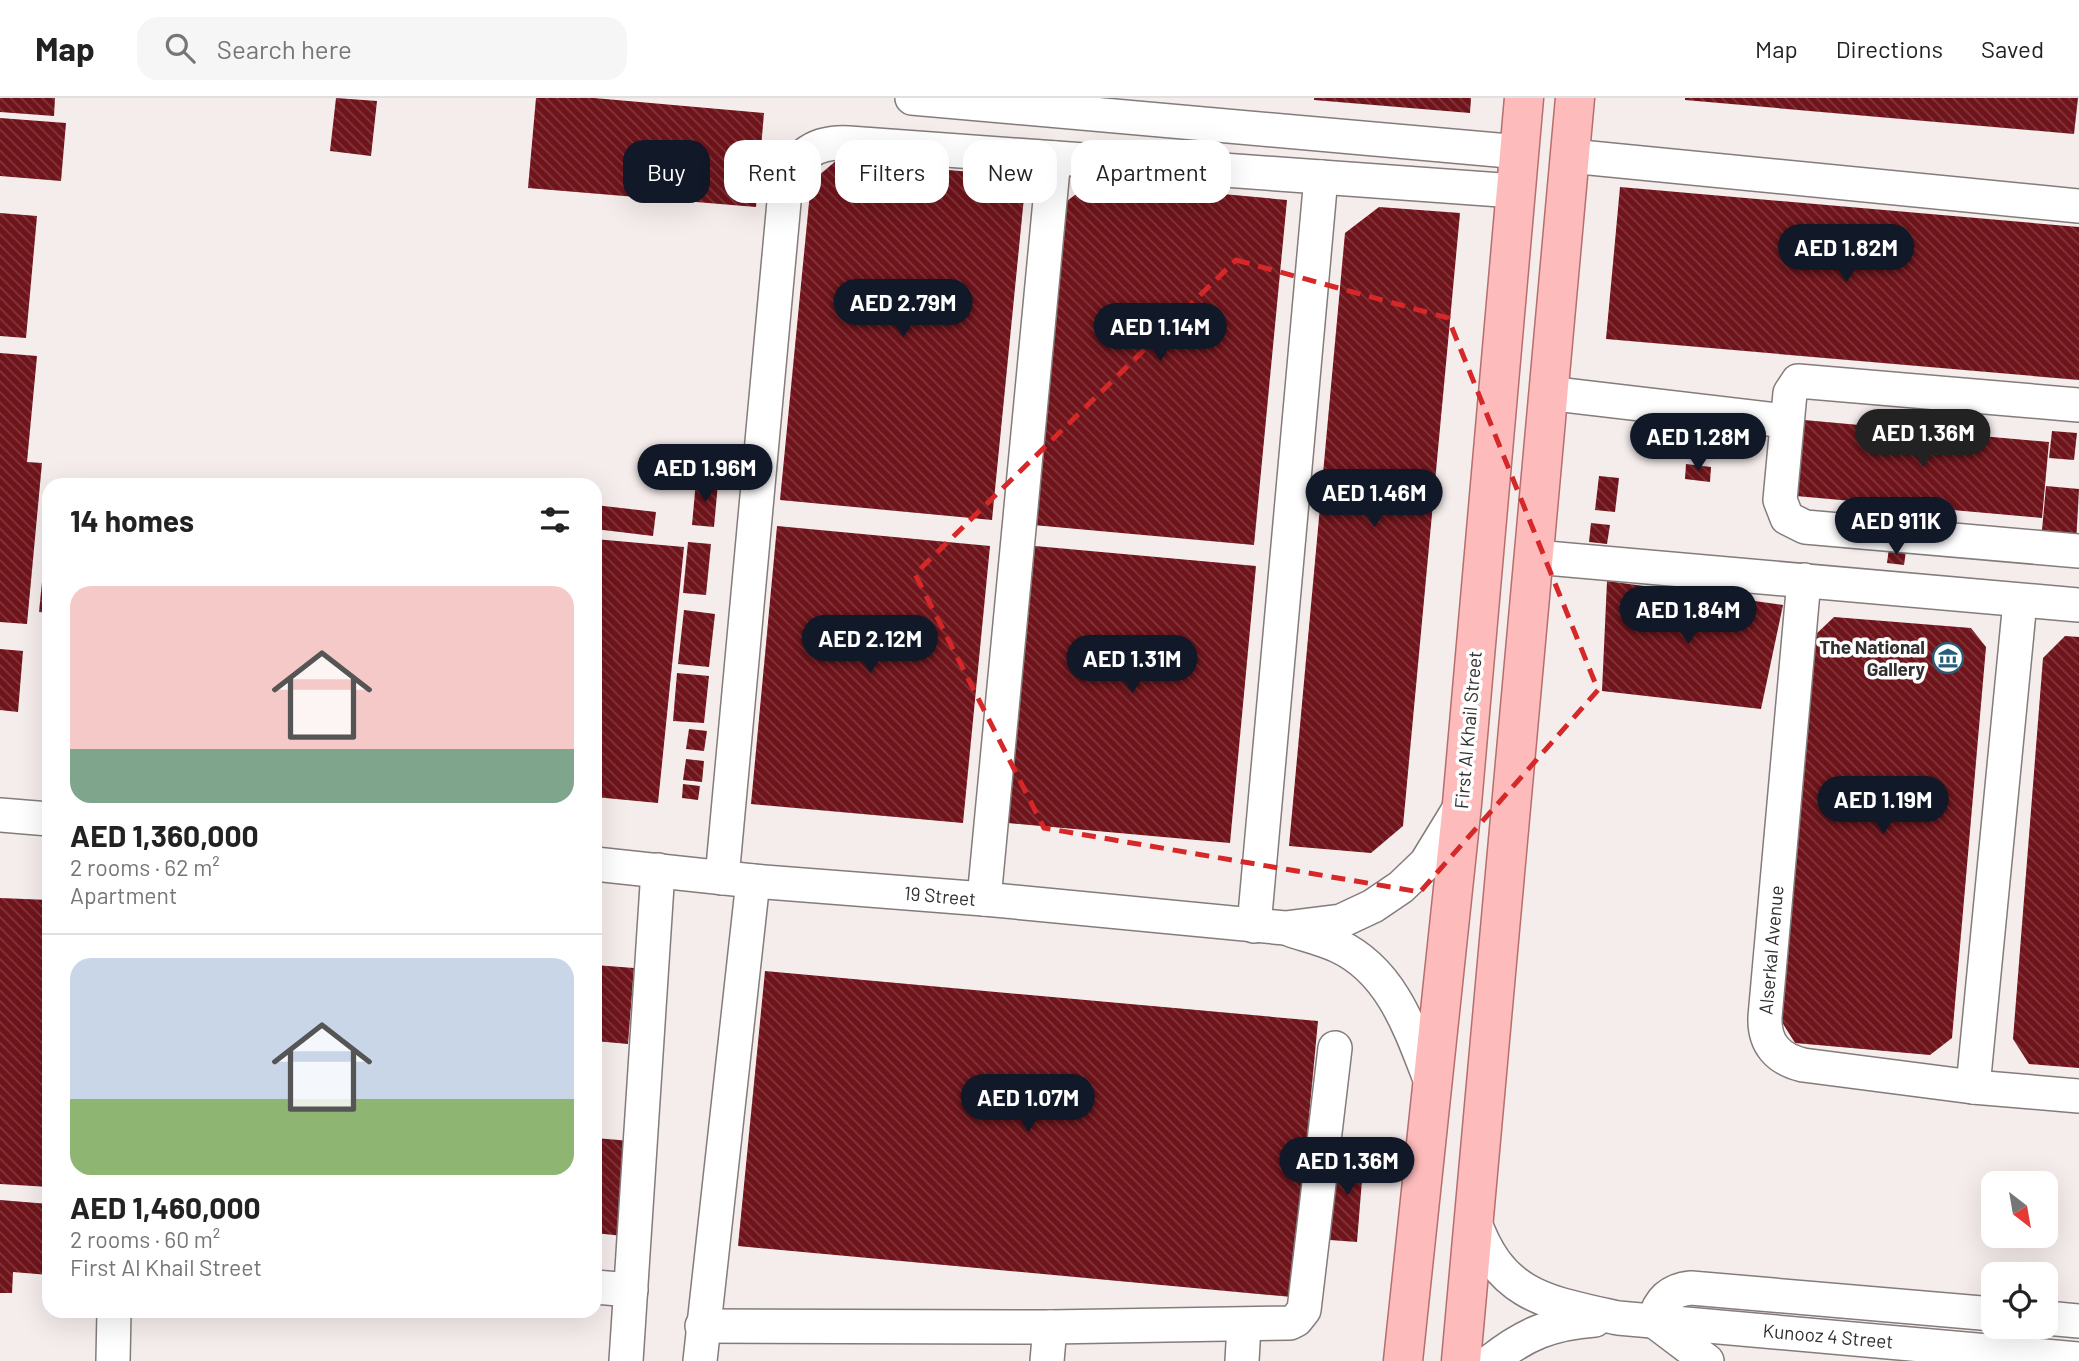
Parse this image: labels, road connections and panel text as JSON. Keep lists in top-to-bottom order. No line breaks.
{"streets":{"main road":["First Al Khail Street"],"street":["19 Street","Alserkal Avenue","Kunooz 4 Street"]},"crossings":[["First Al Khail Street","19 Street"]],"places":{"museum":["The National Gallery"]},"north":"bottom right","page":{"header":"Map","search":"Search here","nav":["Map","Directions","Saved"],"chip":["Buy","Rent","Filters","New","Apartment"],"price":["AED 1.82M","AED 2.79M","AED 1.14M","AED 1.36M","AED 1.28M","AED 1.96M","AED 1.46M","AED 911K","AED 1.84M","AED 2.12M","AED 1.31M","AED 1.19M","AED 1.07M","AED 1.36M"],"heading":"14 homes","list":[{"name":"AED 1,360,000","note":"2 rooms · 62 m² · Apartment"},{"name":"AED 1,460,000","note":"2 rooms · 60 m² · First Al Khail Street"}]}}
